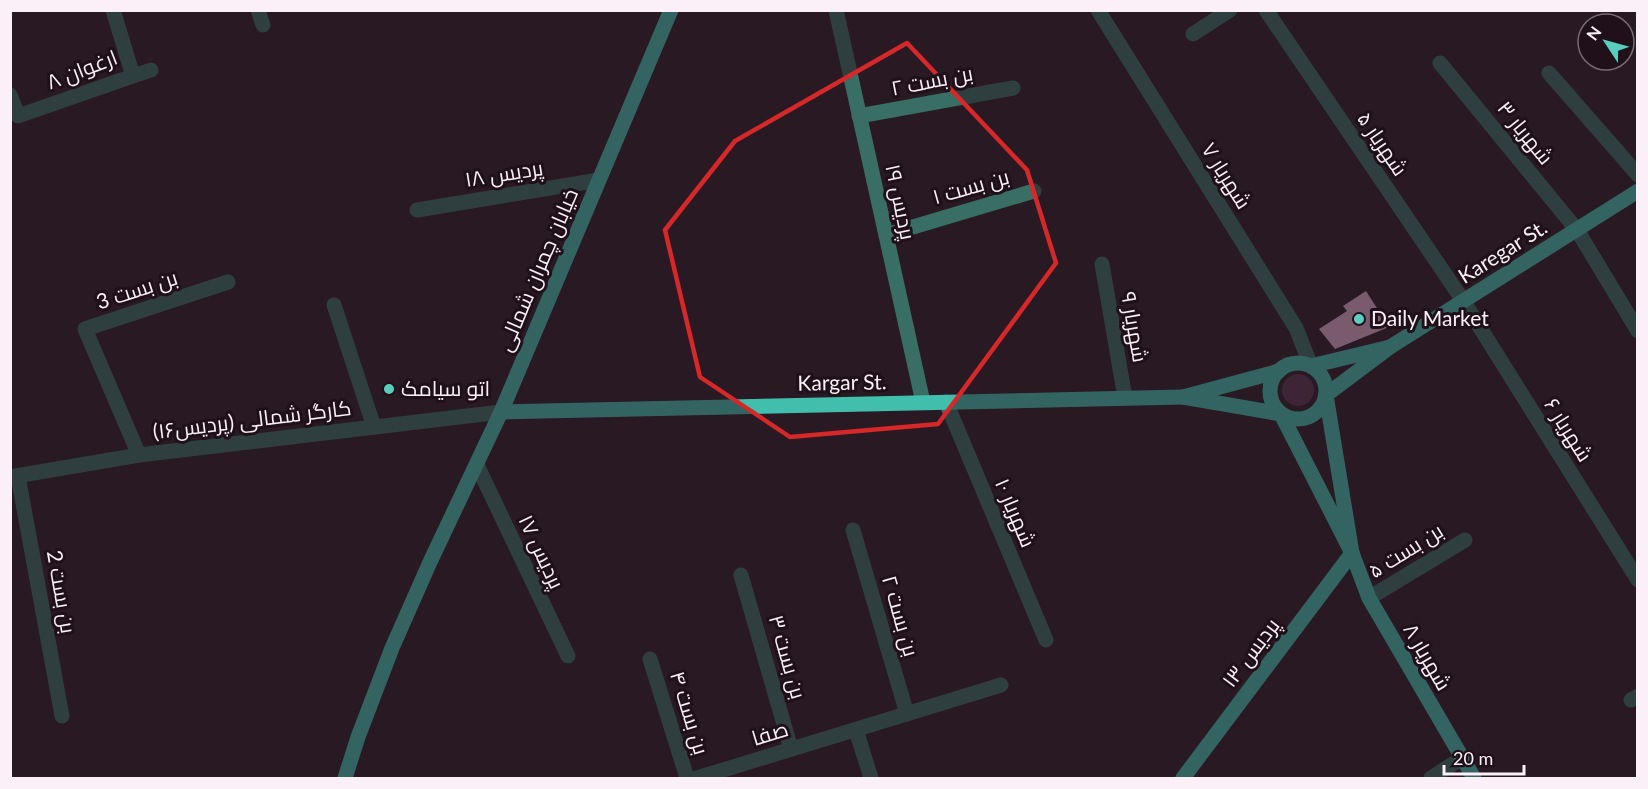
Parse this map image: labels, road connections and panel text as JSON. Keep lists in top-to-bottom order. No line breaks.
{"streets":{"main road":["Karegar St.","خیابان چمران شمالی","Kargar St.","پردیس ۱۳","شهریار ۸"],"street":["ارغوان ۸","بن بست ۲","شهریار ۳","شهریار ۵","پردیس ۱۸","شهریار ۷","بن بست ۱","پردیس ۱۹","بن بست 3","شهریار ۹","کارگر شمالی (پردیس۱۶)","شهریار ۶","شهریار ۱۰","بن بست ۵","پردیس ۱۷","بن بست 2","بن بست ۳","بن بست ۴","صفا"]},"crossings":[["بن بست ۲","پردیس ۱۹"],["بن بست ۲","صفا"],["شهریار ۳","Karegar St."],["شهریار ۵","Karegar St."],["شهریار ۵","شهریار ۶"],["پردیس ۱۸","خیابان چمران شمالی"],["شهریار ۷","Kargar St."],["شهریار ۷","شهریار ۸"],["بن بست ۱","پردیس ۱۹"],["پردیس ۱۹","Kargar St."],["Karegar St.","شهریار ۶"],["خیابان چمران شمالی","Kargar St."],["خیابان چمران شمالی","کارگر شمالی (پردیس۱۶)"],["خیابان چمران شمالی","پردیس ۱۷"],["بن بست 3","کارگر شمالی (پردیس۱۶)"],["شهریار ۹","Kargar St."],["Kargar St.","کارگر شمالی (پردیس۱۶)"],["Kargar St.","شهریار ۱۰"],["Kargar St.","شهریار ۸"],["کارگر شمالی (پردیس۱۶)","بن بست 2"],["بن بست ۵","شهریار ۸"],["پردیس ۱۳","شهریار ۸"],["بن بست ۳","صفا"]],"places":["Daily Market","اتو سیامک"],"scale_bar":"20 m","north":"top left"}
